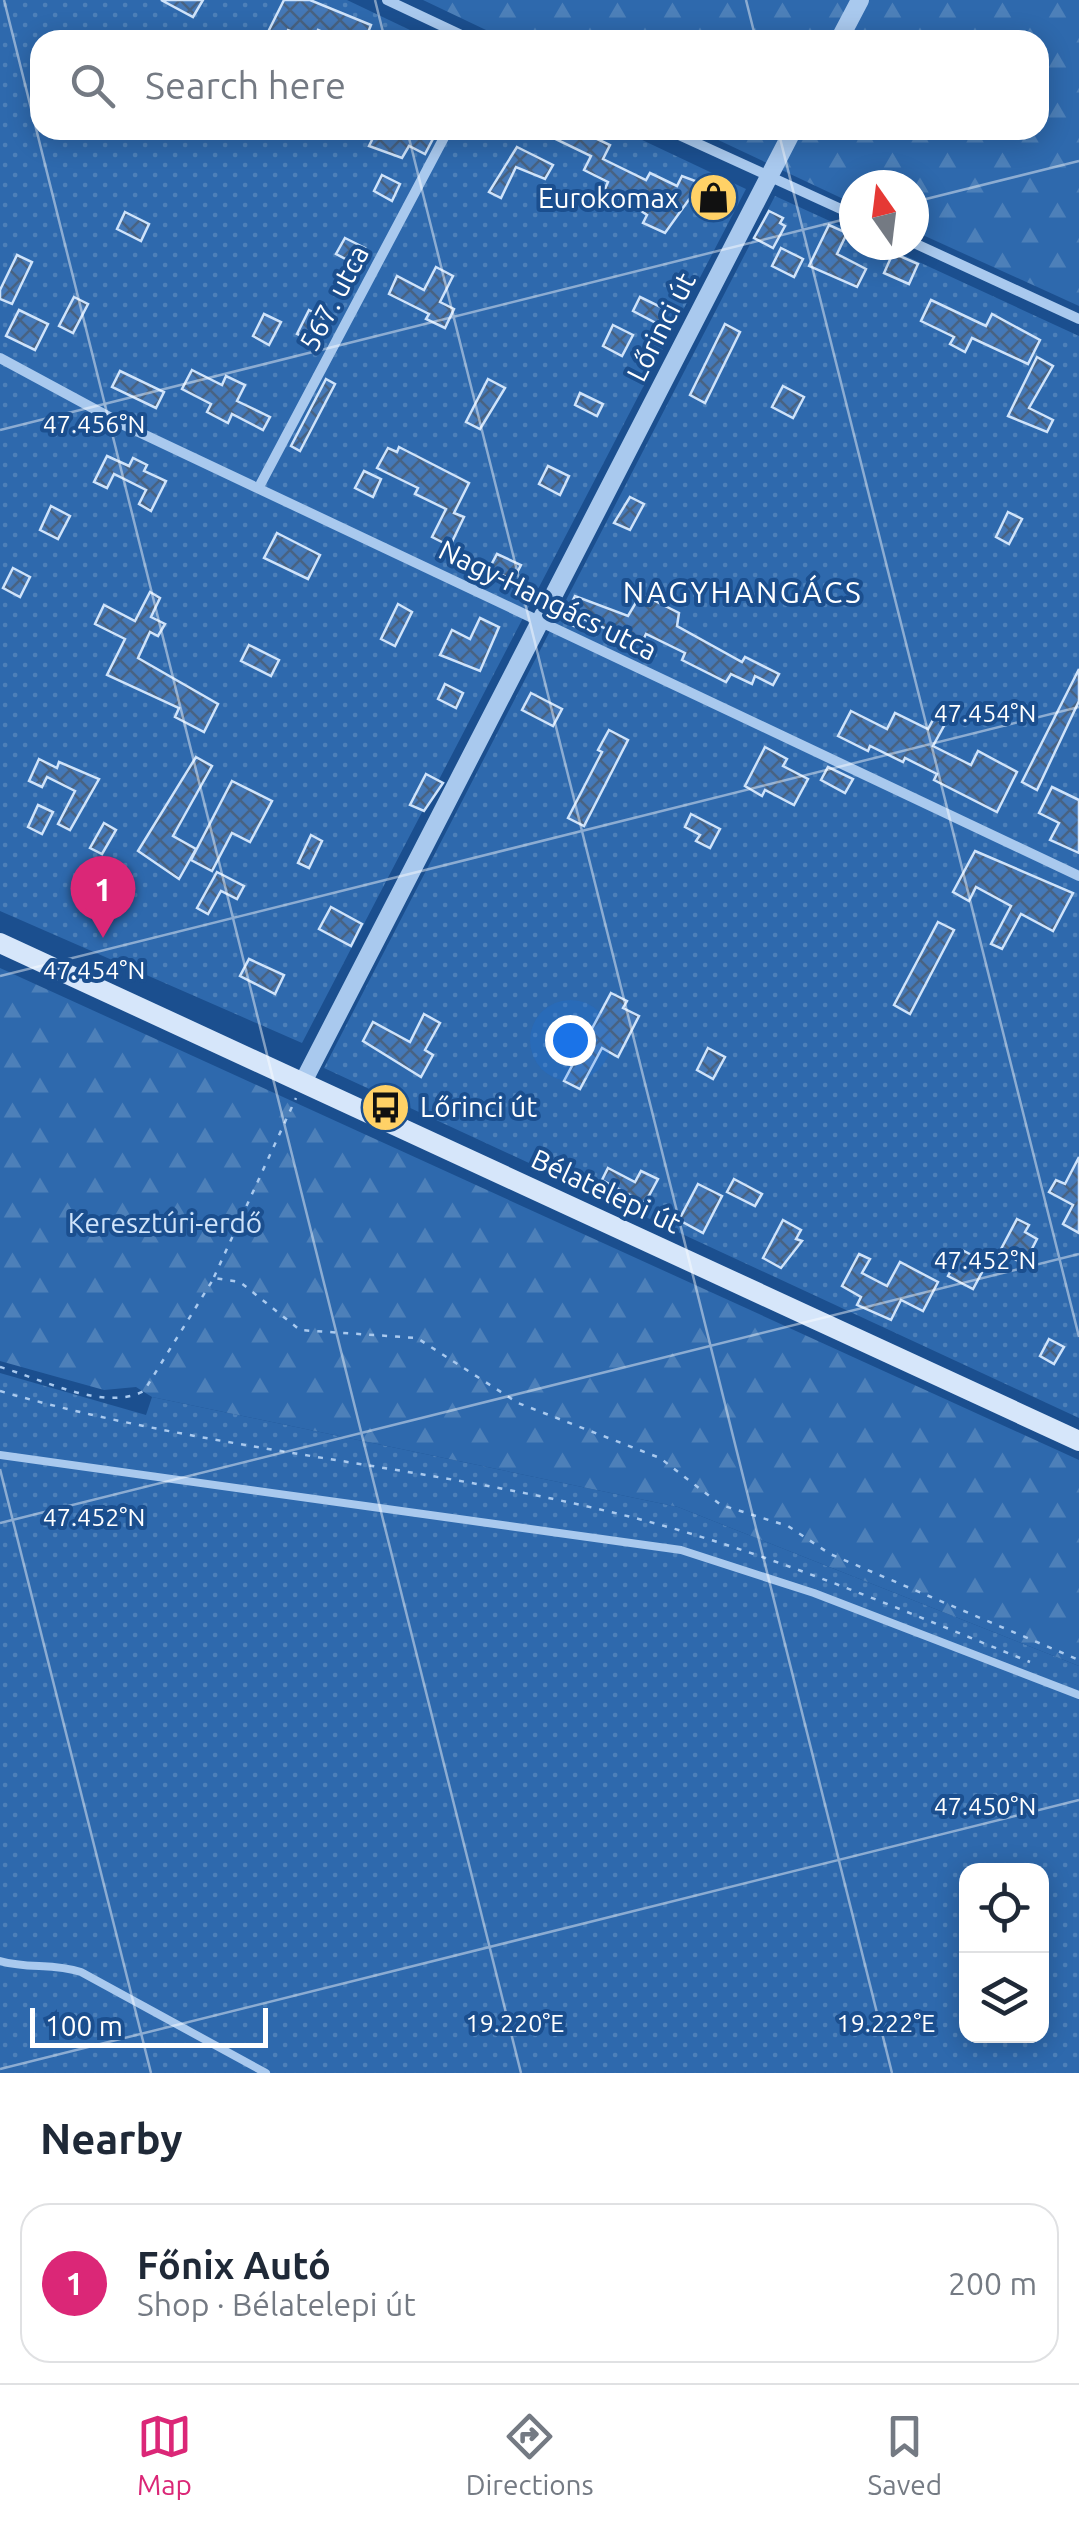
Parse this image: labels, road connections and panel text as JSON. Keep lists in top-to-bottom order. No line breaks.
{"streets":{"main road":["Bélatelepi út"],"street":["567. utca","Lőrinci út","Nagy-Hangács utca"]},"crossings":[["567. utca","Nagy-Hangács utca"],["Lőrinci út","Nagy-Hangács utca"],["Lőrinci út","Bélatelepi út"]],"districts":["NAGYHANGÁCS"],"parks":["Keresztúri-erdő"],"places":{"shop":["Eurokomax"],"bus stop":["Lőrinci út"]},"scale_bar":"100 m","north":"top","page":{"search":"Search here","pins":"1","scale":"100 m","heading":"Nearby","list":[{"mark":"1","name":"Főnix Autó","note":"Shop · Bélatelepi út","value":"200 m"}],"nav":["Map","Directions","Saved"]},"coordinates":["47.456°N","47.454°N","47.452°N","47.450°N","19.220°E","19.222°E"]}
